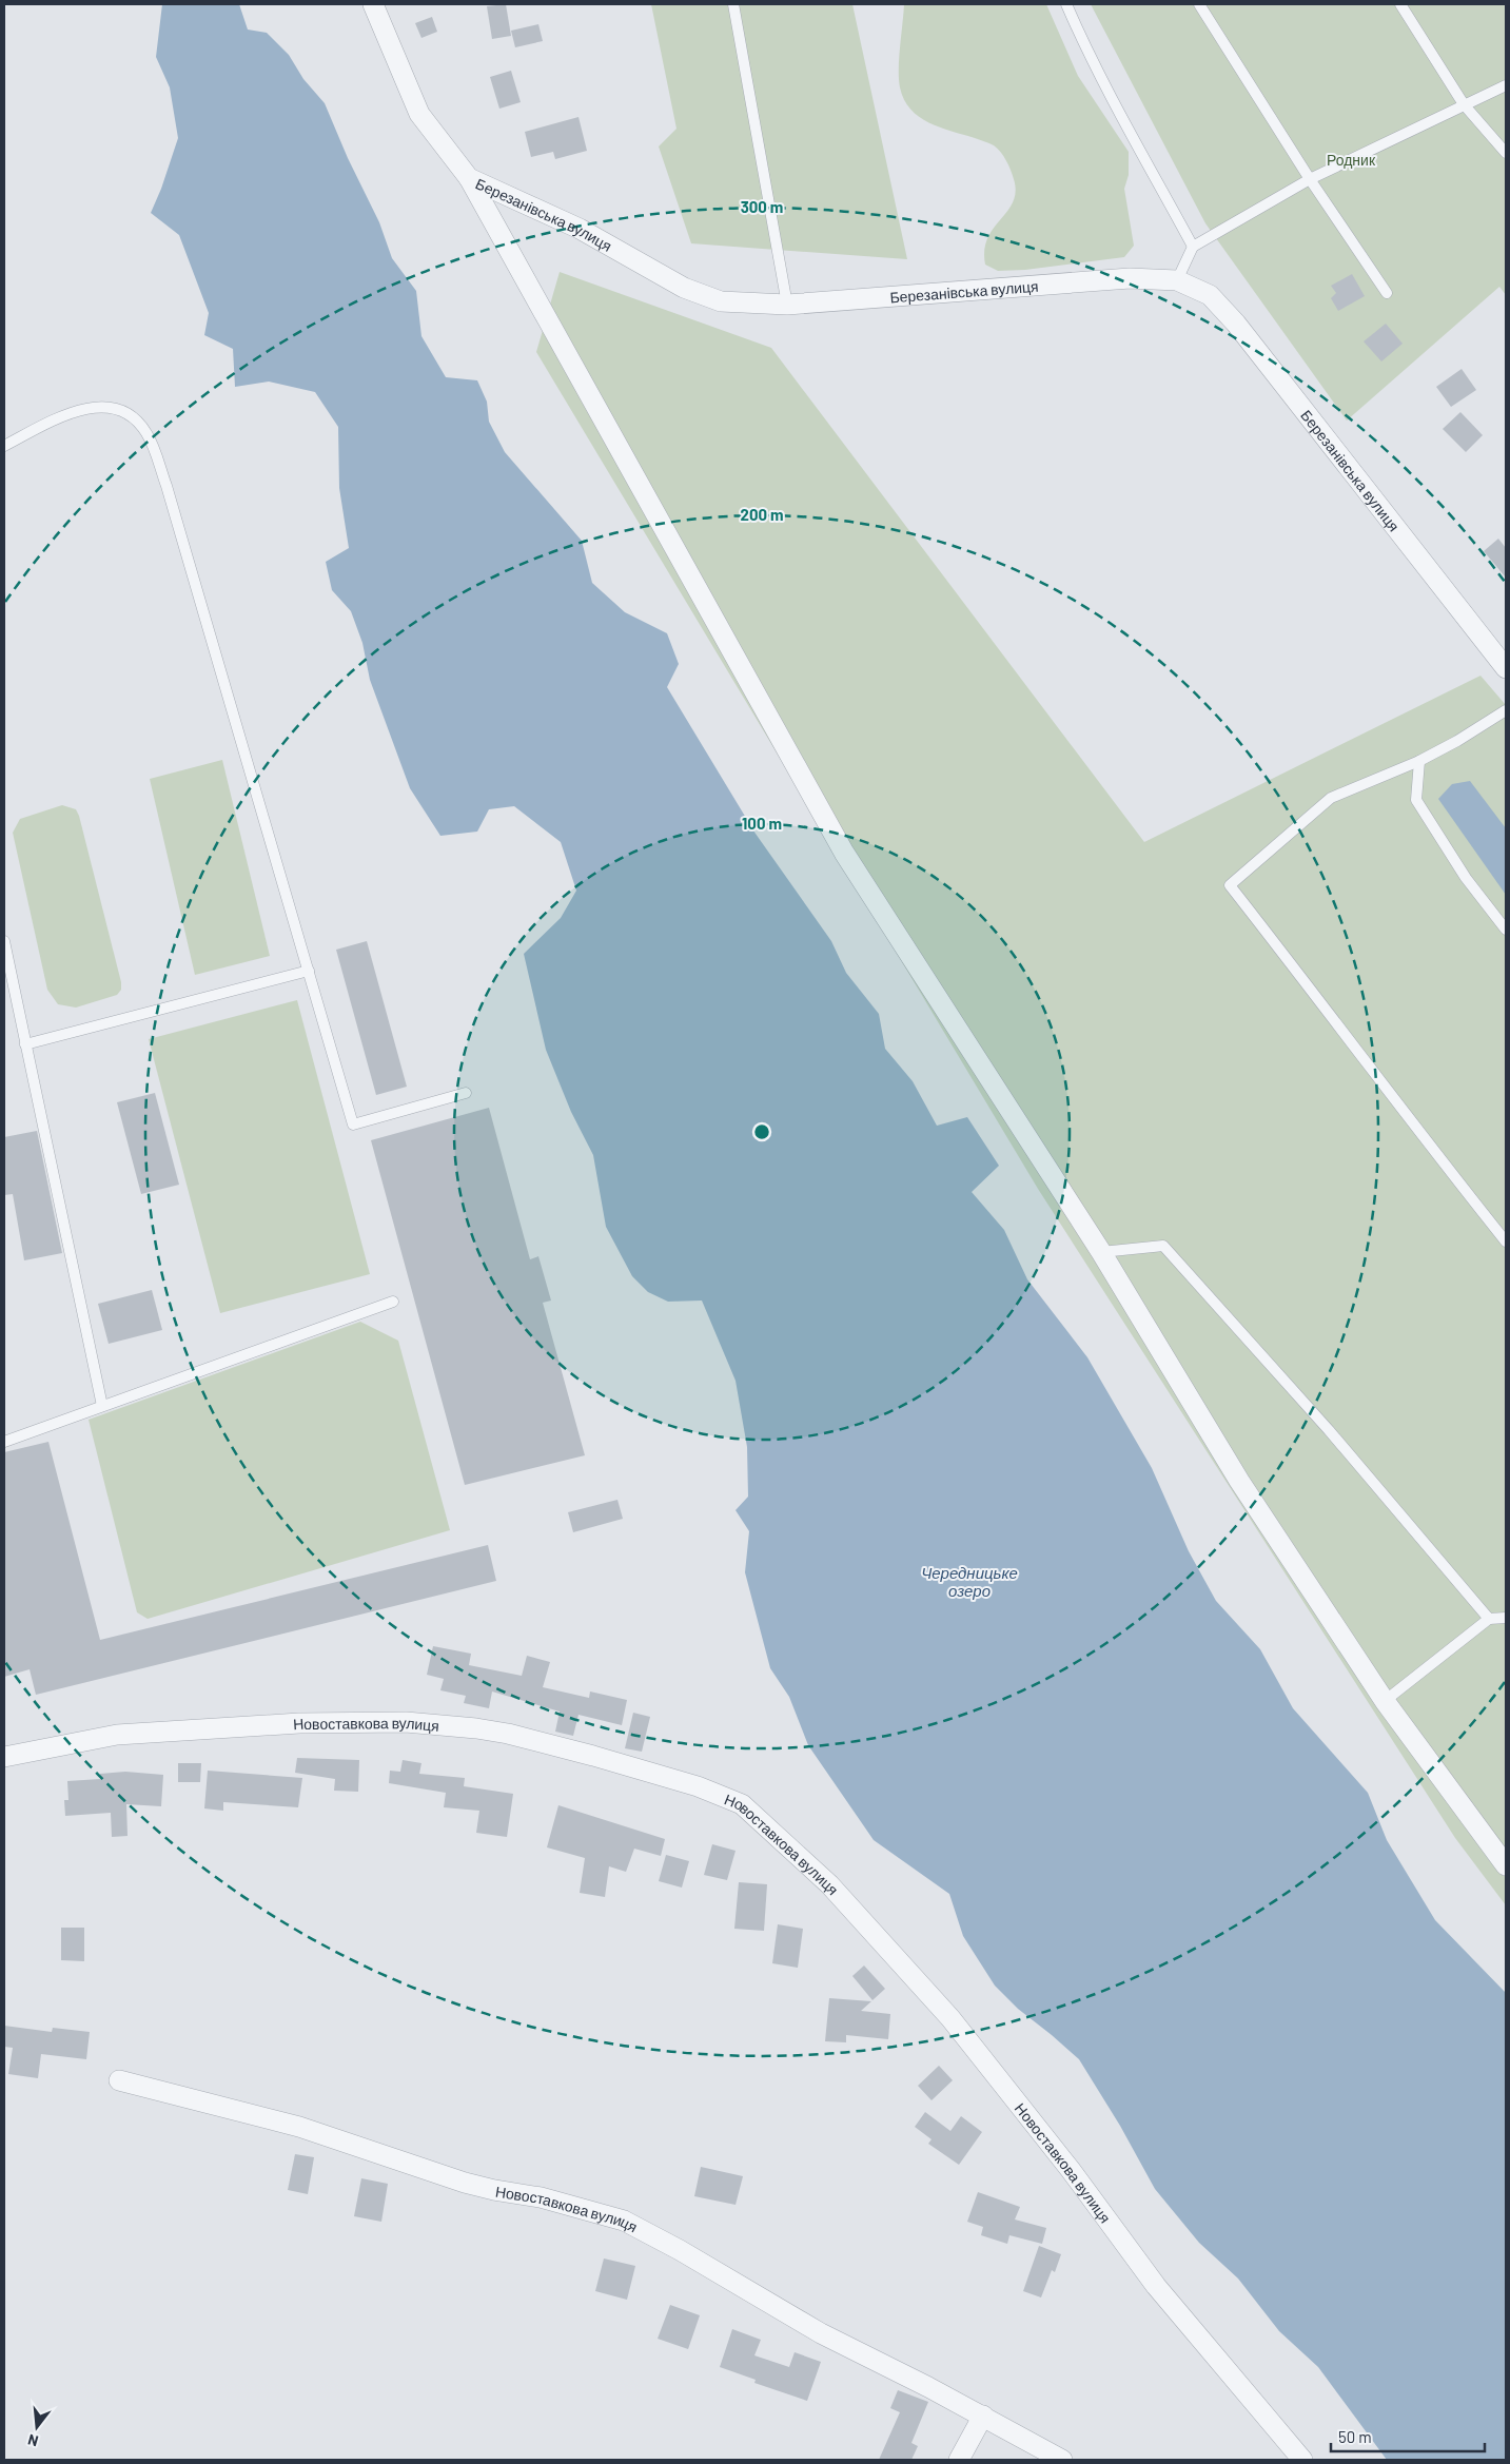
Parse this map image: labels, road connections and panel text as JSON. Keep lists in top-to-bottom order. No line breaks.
{"streets":{"street":["Березанівська вулиця","Новоставкова вулиця"]},"water":["Чередницьке озеро"],"parks":["Родник"],"scale_bar":"50 m","north":"bottom","rings":["300 m","200 m","100 m"]}
